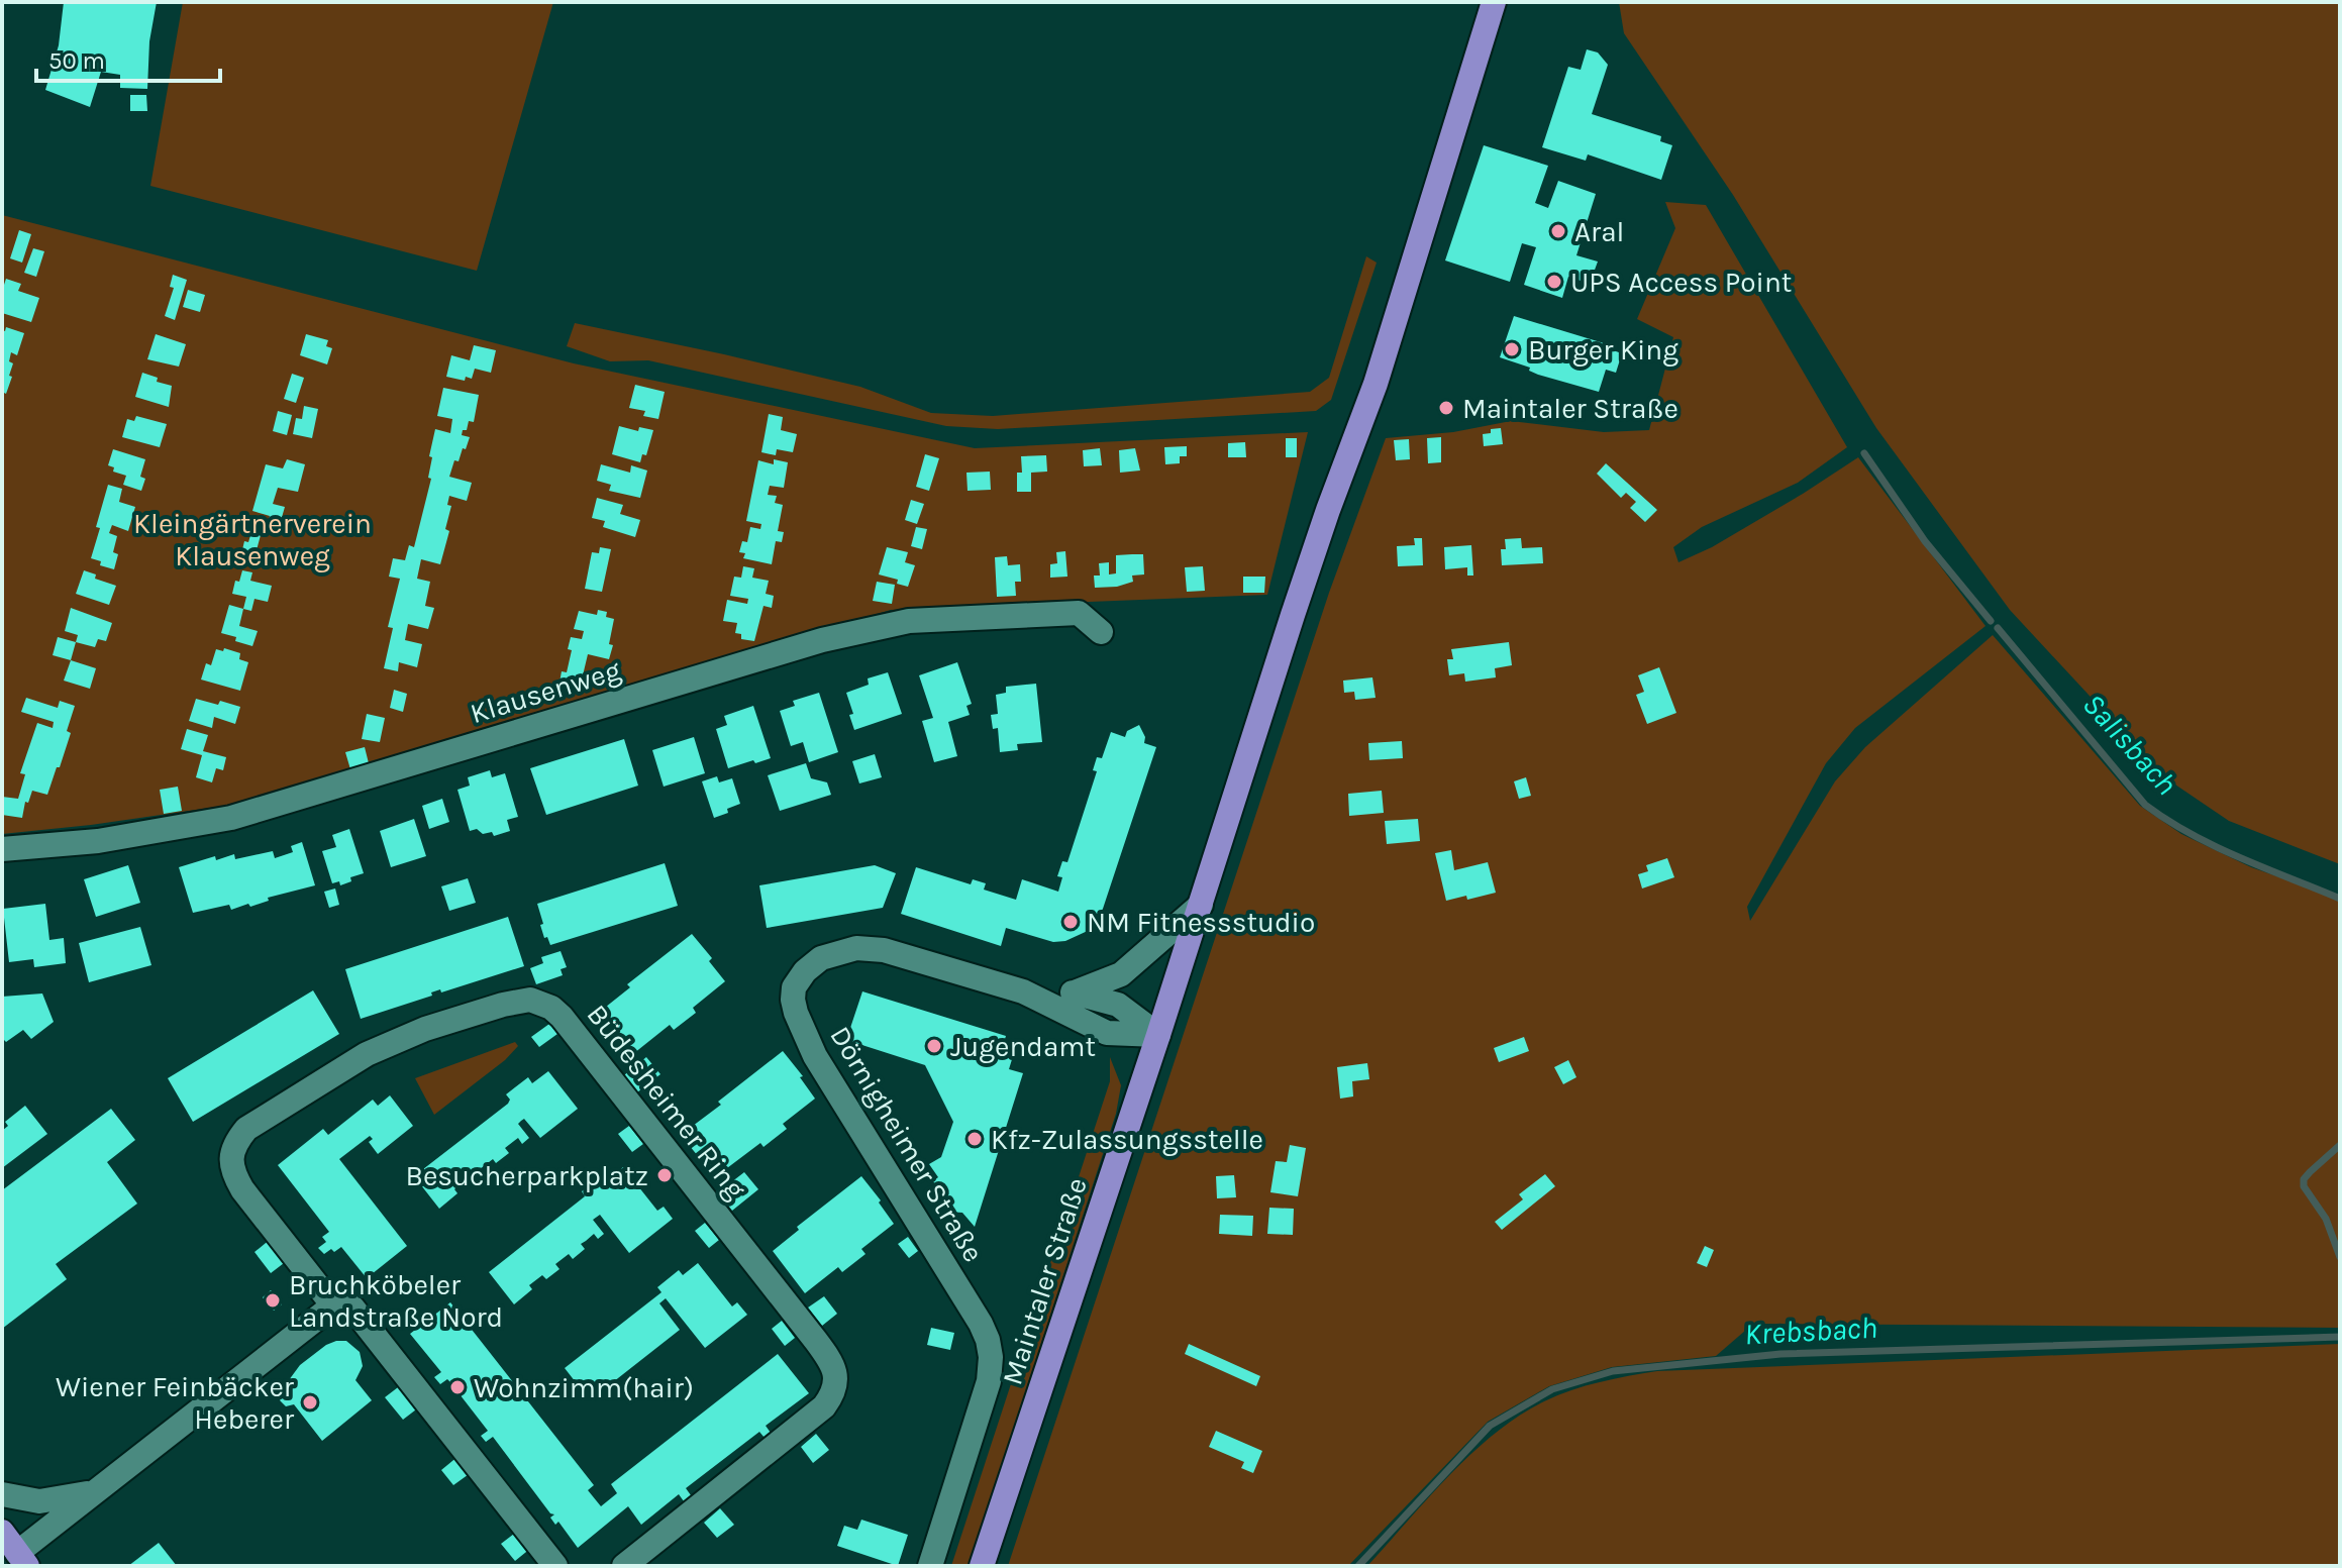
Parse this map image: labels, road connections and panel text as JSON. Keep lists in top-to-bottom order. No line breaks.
{"streets":{"main road":["Maintaler Straße"],"street":["Klausenweg","Büdesheimer Ring","Dörnigheimer Straße"]},"crossings":[["Dörnigheimer Straße","Maintaler Straße"]],"water":["Salisbach","Krebsbach"],"parks":["Kleingärtnerverein Klausenweg"],"places":["Aral","UPS Access Point","Burger King","Maintaler Straße","NM Fitnessstudio","Jugendamt","Kfz-Zulassungsstelle","Besucherparkplatz","Bruchköbeler Landstraße Nord","Wohnzimm(hair)","Wiener Feinbäcker Heberer"],"scale_bar":"50 m"}
